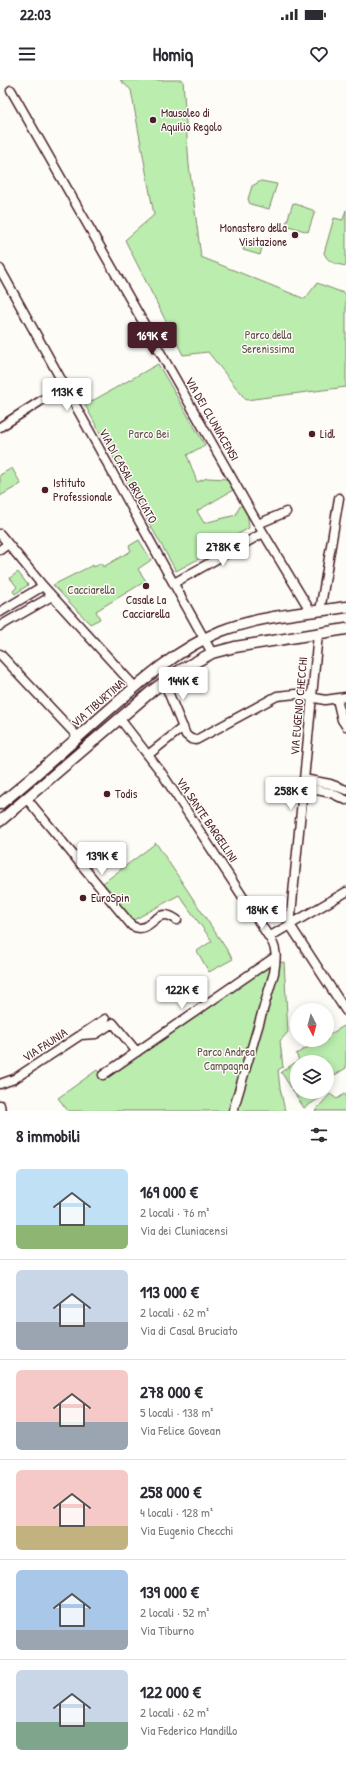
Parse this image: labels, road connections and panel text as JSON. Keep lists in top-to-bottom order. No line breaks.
{"streets":{"main road":["VIA TIBURTINA"],"street":["VIA DEI CLUNIACENSI","VIA DI CASAL BRUCIATO","VIA EUGENIO CHECCHI","VIA SANTE BARGELLINI","VIA FAUNIA"]},"crossings":[["VIA DEI CLUNIACENSI","VIA TIBURTINA"],["VIA DI CASAL BRUCIATO","VIA TIBURTINA"]],"parks":["Parco della Serenissima","Parco Bei","Cacciarella","Parco Andrea Campagna"],"places":["Mausoleo di Aquilio Regolo","Monastero della Visitazione","Lidl","Istituto Professionale","Casale La Cacciarella","Todis","EuroSpin"],"north":"bottom","page":{"status":"22:03","header":"Homiq","price":["169K €","113K €","278K €","144K €","258K €","139K €","184K €","122K €"],"heading":"8 immobili","list":[{"name":"169 000 €","note":"2 locali · 76 m² · Via dei Cluniacensi"},{"name":"113 000 €","note":"2 locali · 62 m² · Via di Casal Bruciato"},{"name":"278 000 €","note":"5 locali · 138 m² · Via Felice Govean"},{"name":"258 000 €","note":"4 locali · 128 m² · Via Eugenio Checchi"},{"name":"139 000 €","note":"2 locali · 52 m² · Via Tiburno"},{"name":"122 000 €","note":"2 locali · 62 m² · Via Federico Mandillo"}]}}
